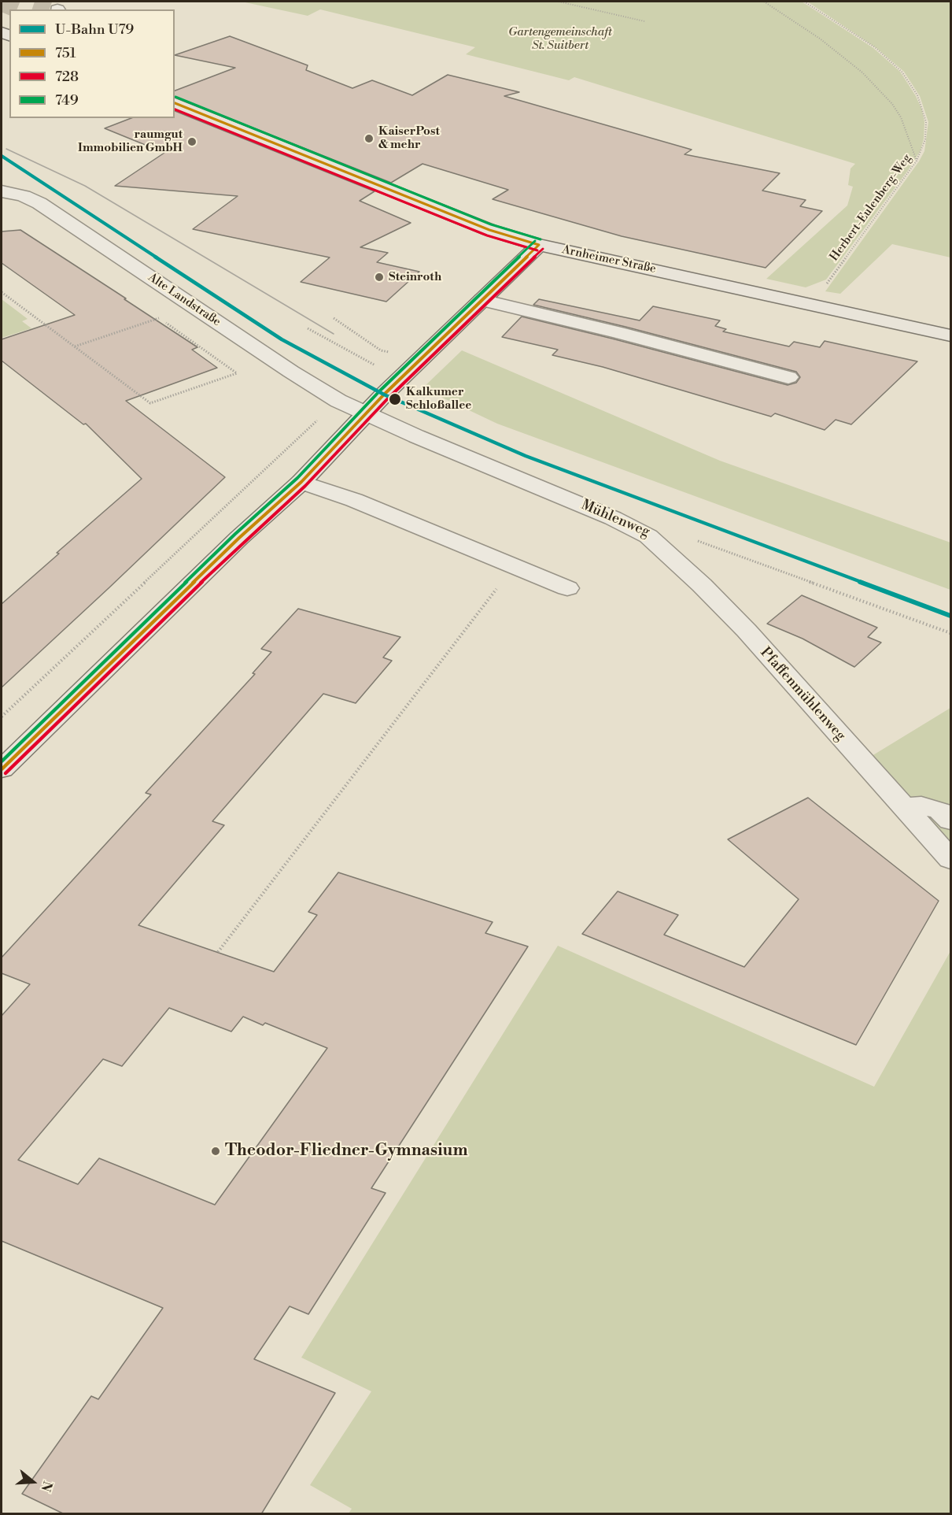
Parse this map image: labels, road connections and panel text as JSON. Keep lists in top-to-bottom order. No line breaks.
{"streets":{"main road":["Arnheimer Straße"],"street":["Alte Landstraße","Mühlenweg","Pfaffenmühlenweg"],"path":["Herbert-Eulenberg-Weg"]},"crossings":[["Herbert-Eulenberg-Weg","Arnheimer Straße"],["Alte Landstraße","Mühlenweg"],["Mühlenweg","Pfaffenmühlenweg"]],"parks":["Gartengemeinschaft St. Suitbert"],"places":["KaiserPost & mehr","raumgut Immobilien GmbH","Steinroth","Kalkumer Schloßallee","Theodor-Fliedner-Gymnasium"],"lines":["transit line 749","transit line 751","transit line 728","metro line U79"],"legend":["U-Bahn U79","751","728","749"],"north":"right"}
